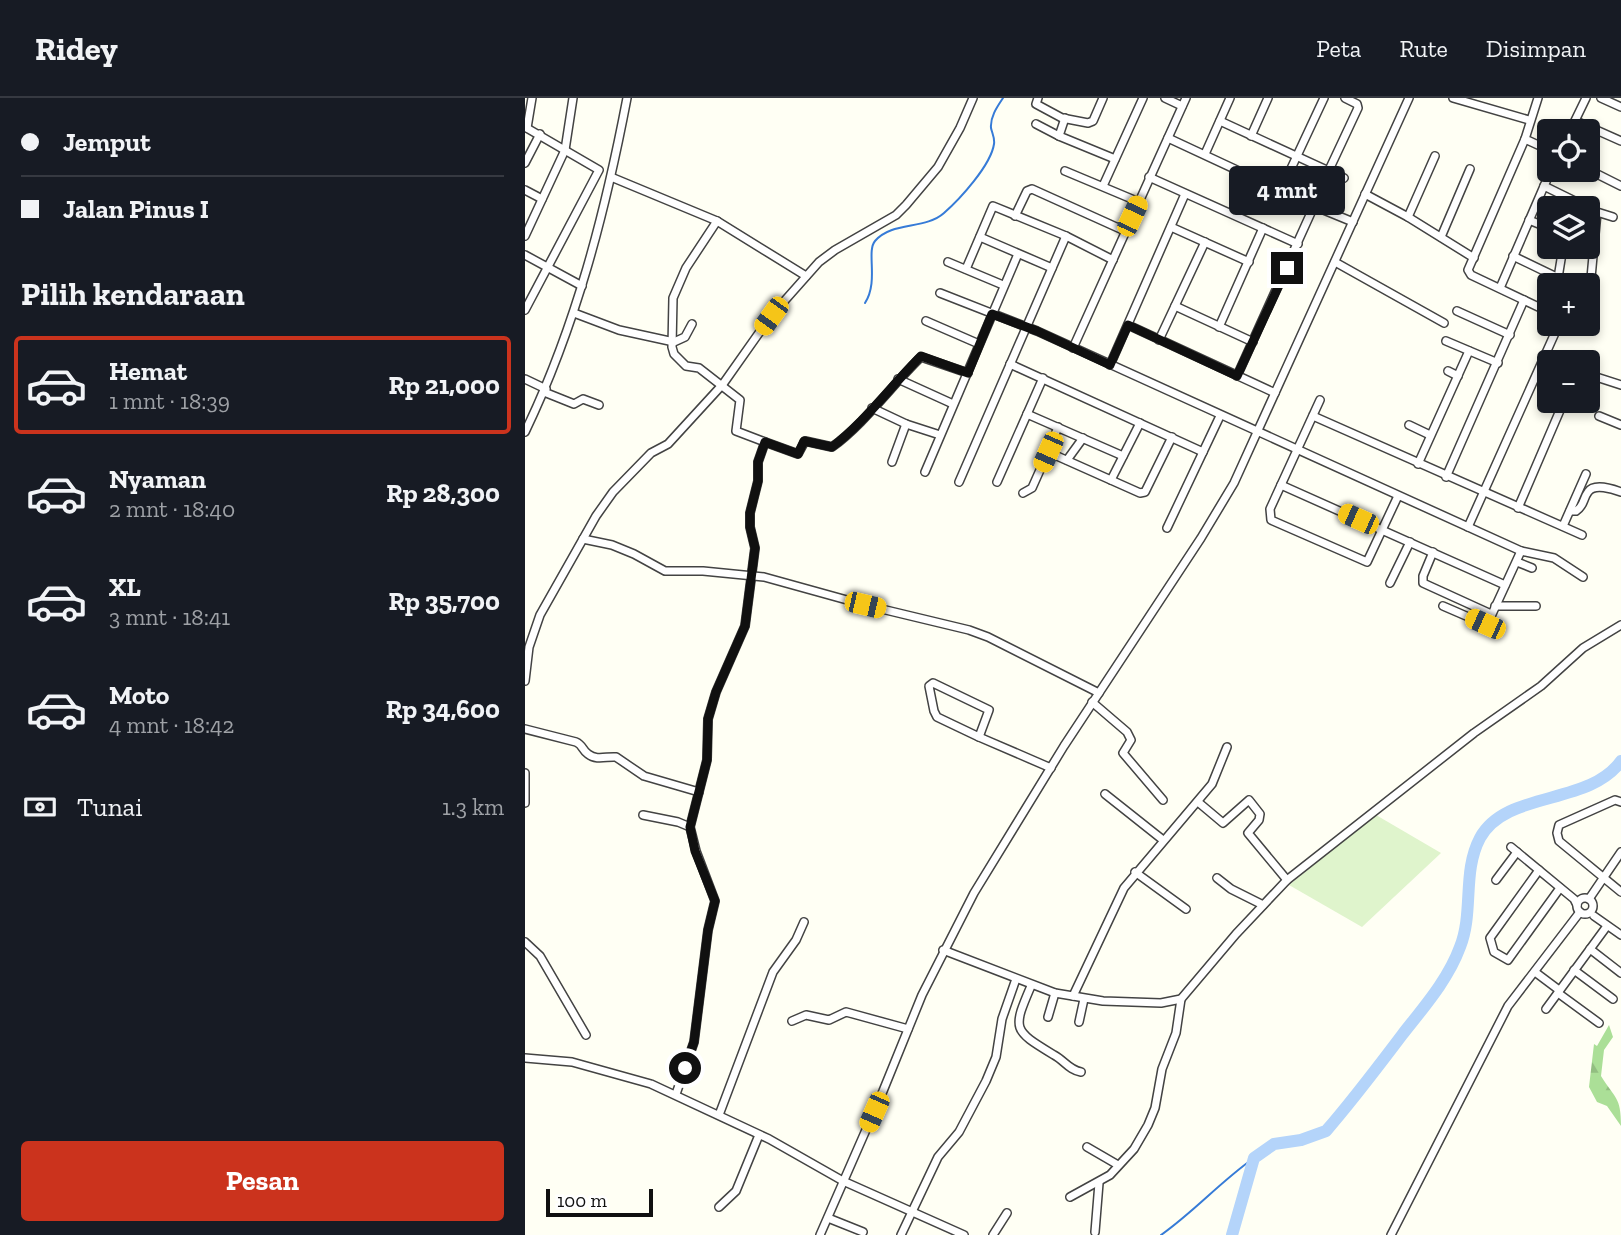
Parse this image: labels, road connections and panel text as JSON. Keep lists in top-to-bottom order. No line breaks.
{"scale_bar":"100 m","page":{"header":"Ridey","nav":["Peta","Rute","Disimpan"],"banner":["Jemput","Jalan Pinus I"],"map_buttons":["+","−"],"bubble":"4 mnt","heading":"Pilih kendaraan","list":[{"name":"Hemat","note":"1 mnt · 18:39","value":"Rp 21,000"},{"name":"Nyaman","note":"2 mnt · 18:40","value":"Rp 28,300"},{"name":"XL","note":"3 mnt · 18:41","value":"Rp 35,700"},{"name":"Moto","note":"4 mnt · 18:42","value":"Rp 34,600"}],"pay":["Tunai","1.3 km"],"buttons":"Pesan","scale":"100 m"}}
